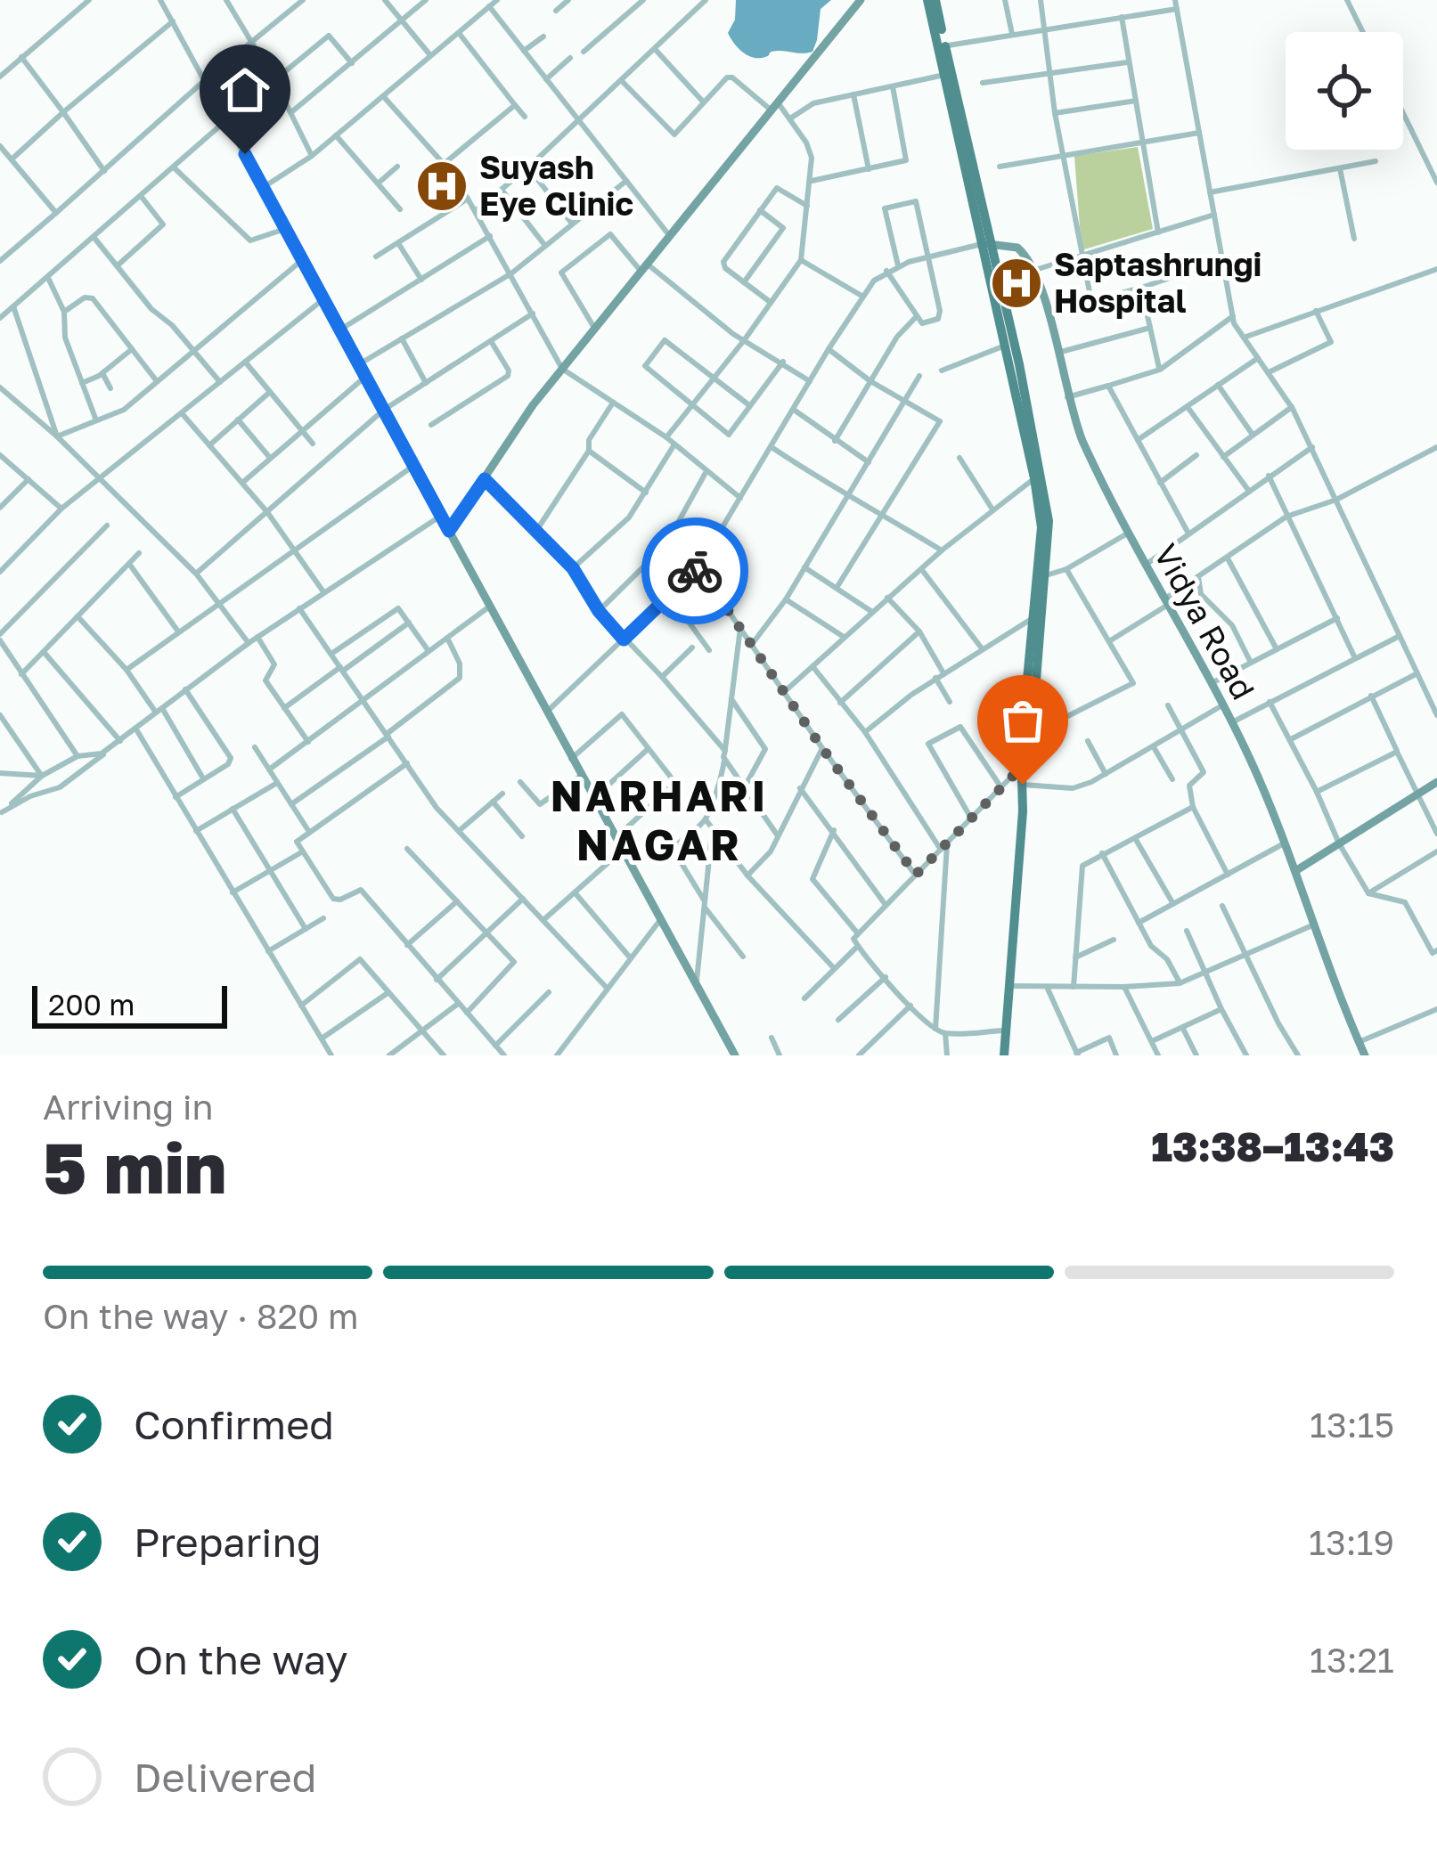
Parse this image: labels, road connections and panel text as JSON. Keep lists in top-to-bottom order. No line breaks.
{"streets":{"street":["Vidya Road"]},"districts":["NARHARI NAGAR"],"places":{"hospital":["Suyash Eye Clinic","Saptashrungi Hospital"]},"scale_bar":"200 m","page":{"scale":"200 m","heading":["5 min","Arriving in","13:38–13:43"],"bar":"On the way · 820 m","list":[["Confirmed","13:15"],["Preparing","13:19"],["On the way","13:21"],"Delivered"]}}
